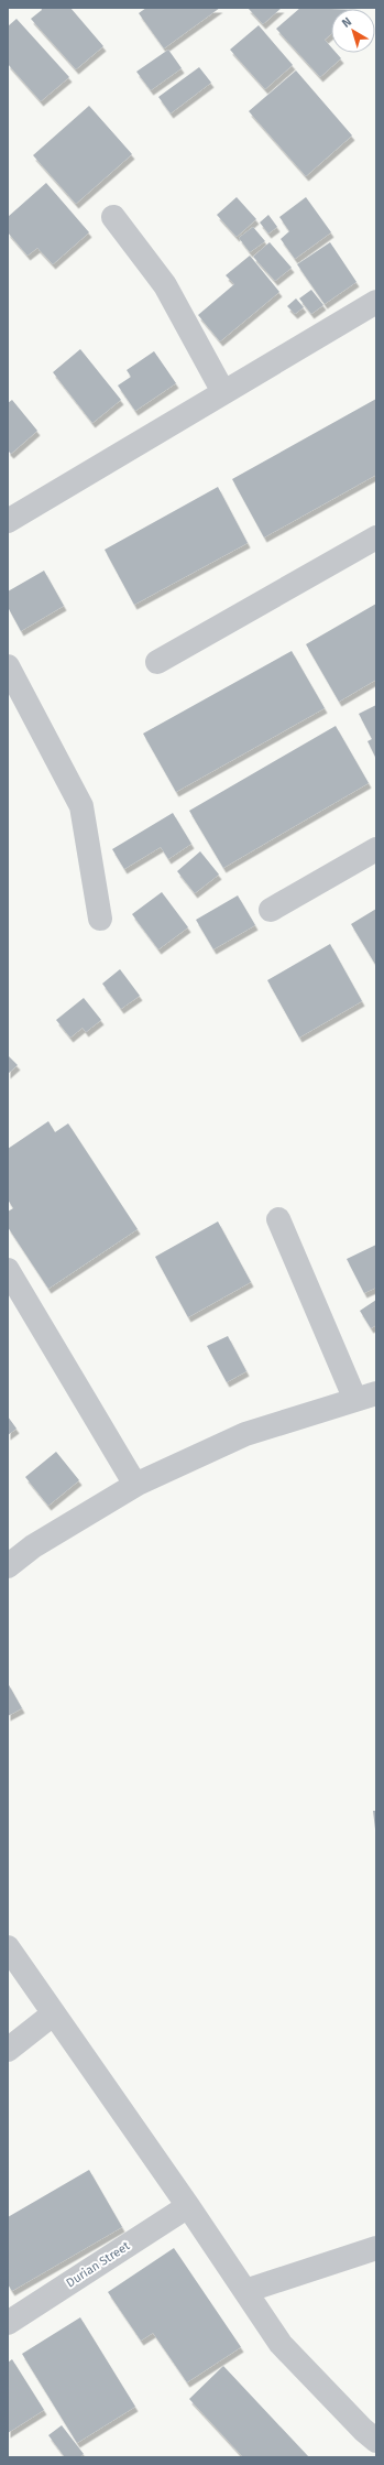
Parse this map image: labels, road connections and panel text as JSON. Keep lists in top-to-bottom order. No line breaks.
{"streets":{"street":["Durian Street"]},"north":"top left"}
